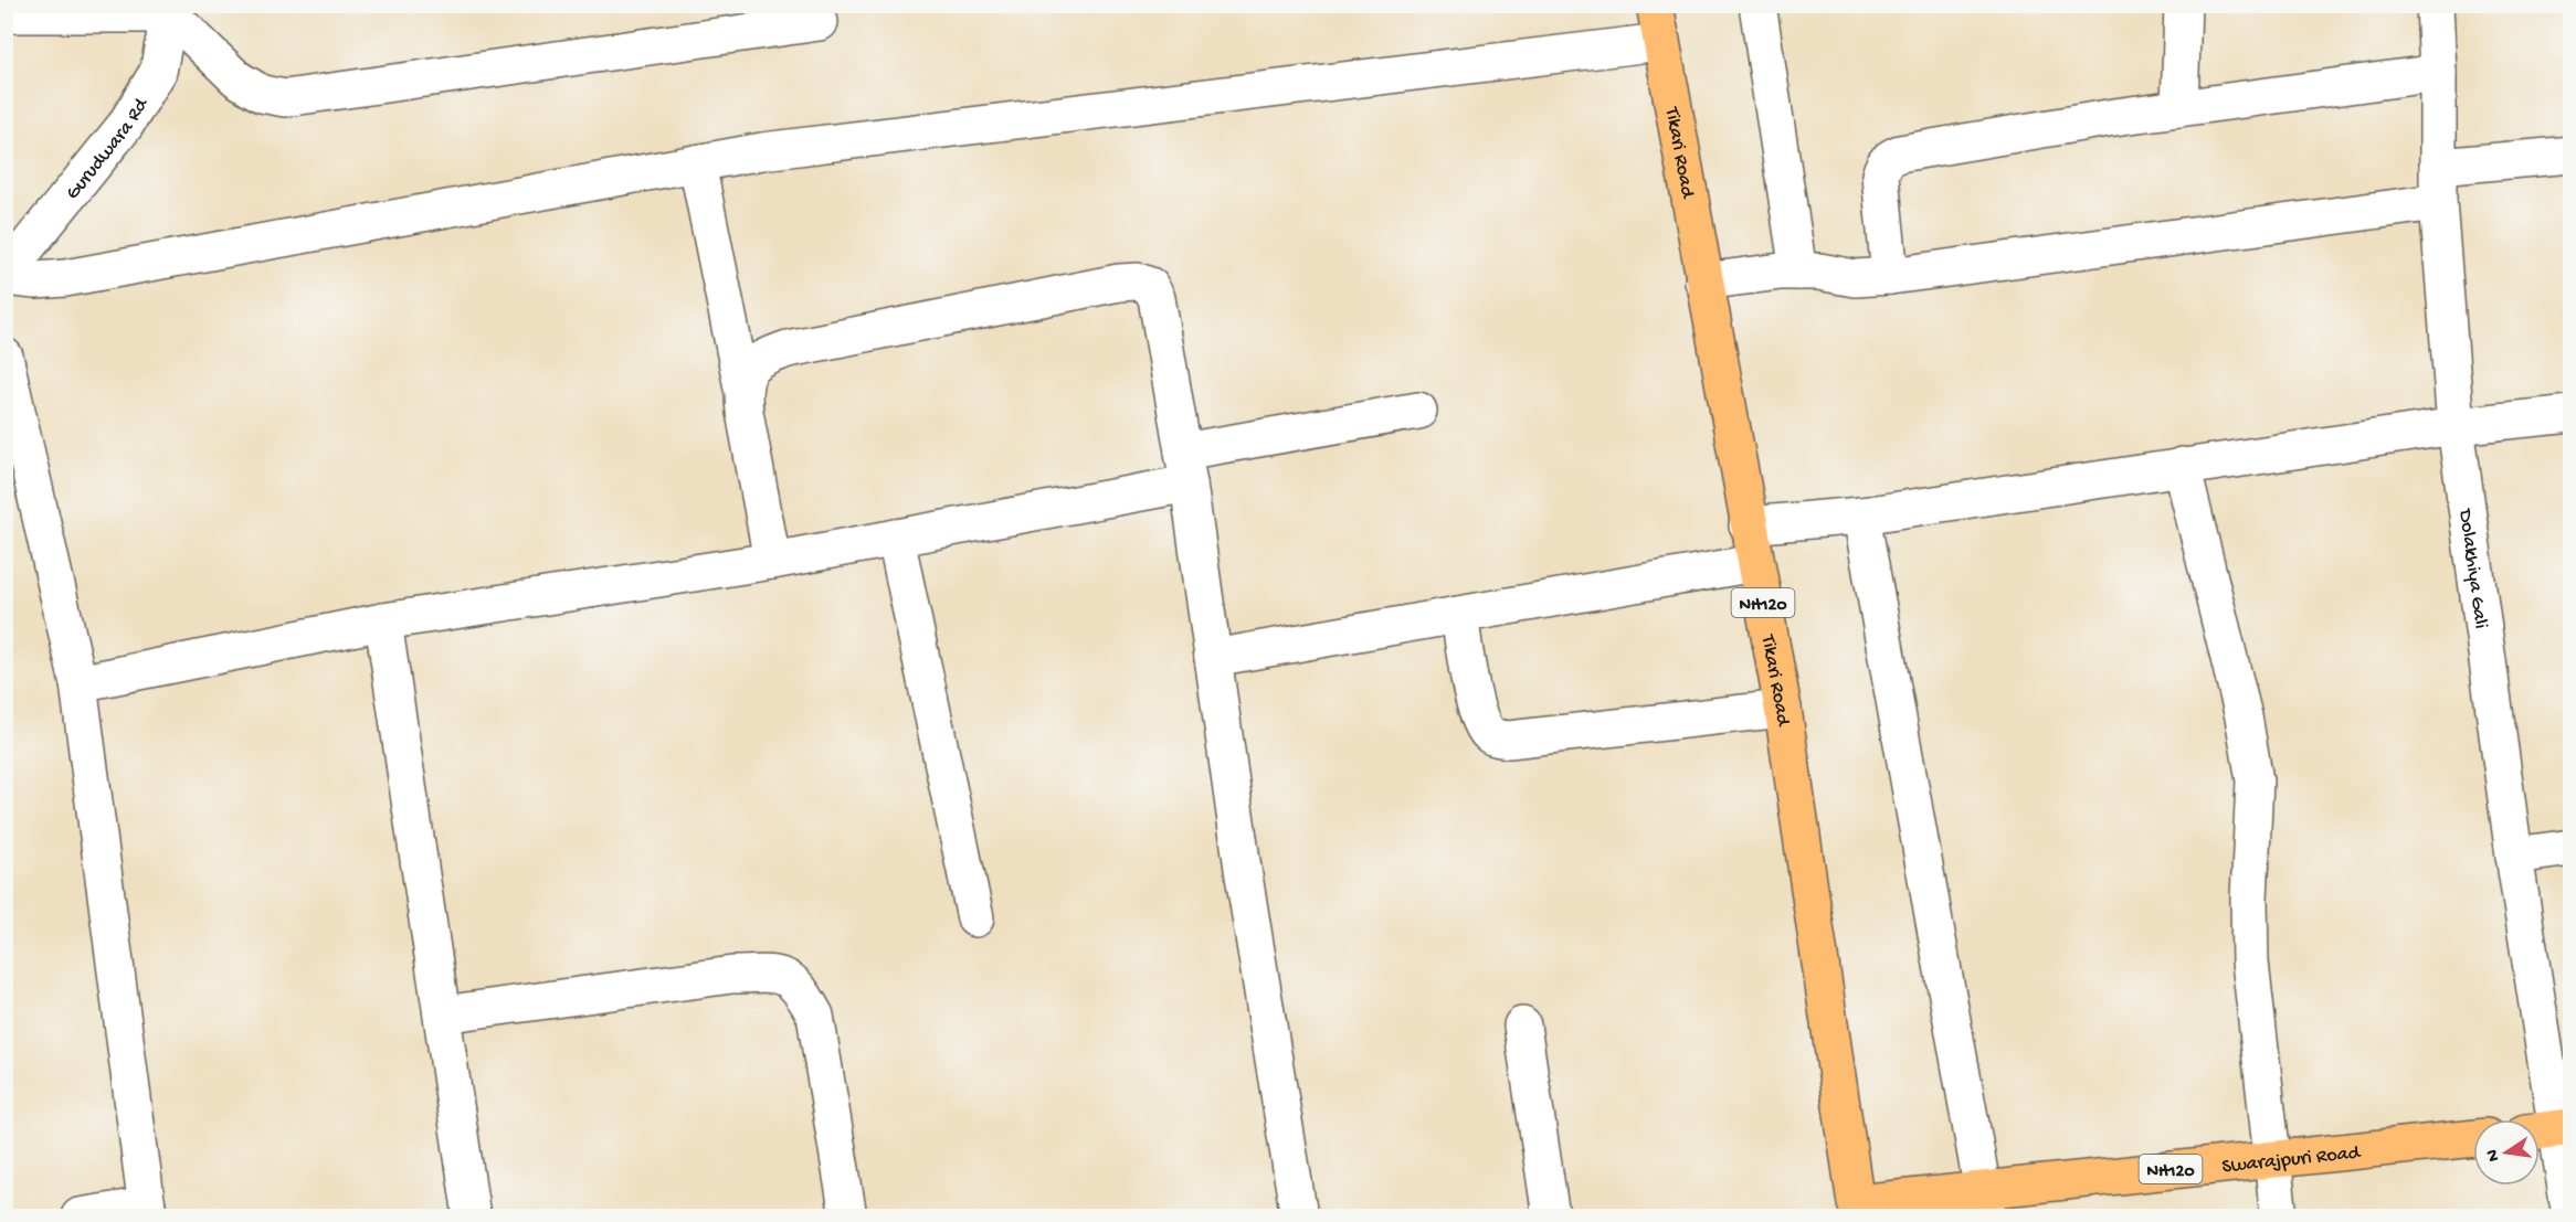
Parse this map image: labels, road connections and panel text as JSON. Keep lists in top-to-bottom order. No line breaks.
{"streets":{"highway":["Tikari Road","NH120","Swarajpuri Road"],"street":["Gurudwara Rd","Dolakhiya Gali"]},"crossings":[["Tikari Road","Swarajpuri Road"]],"north":"left"}
